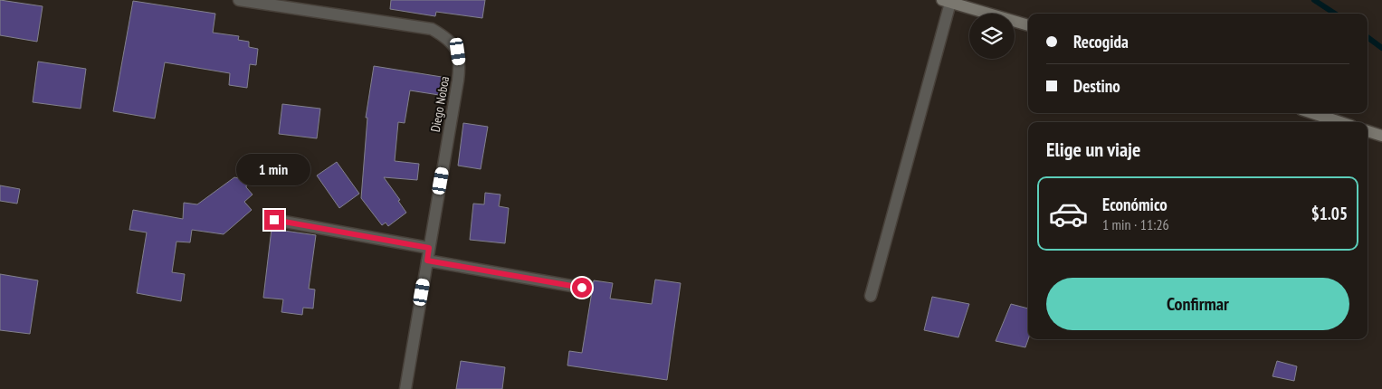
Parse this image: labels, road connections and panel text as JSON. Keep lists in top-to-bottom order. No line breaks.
{"streets":{"street":["Diego Noboa"]},"page":{"banner":["Recogida","Destino"],"heading":"Elige un viaje","bubble":"1 min","list":[{"name":"Económico","note":"1 min · 11:26","value":"$1.05"}],"buttons":"Confirmar"}}
